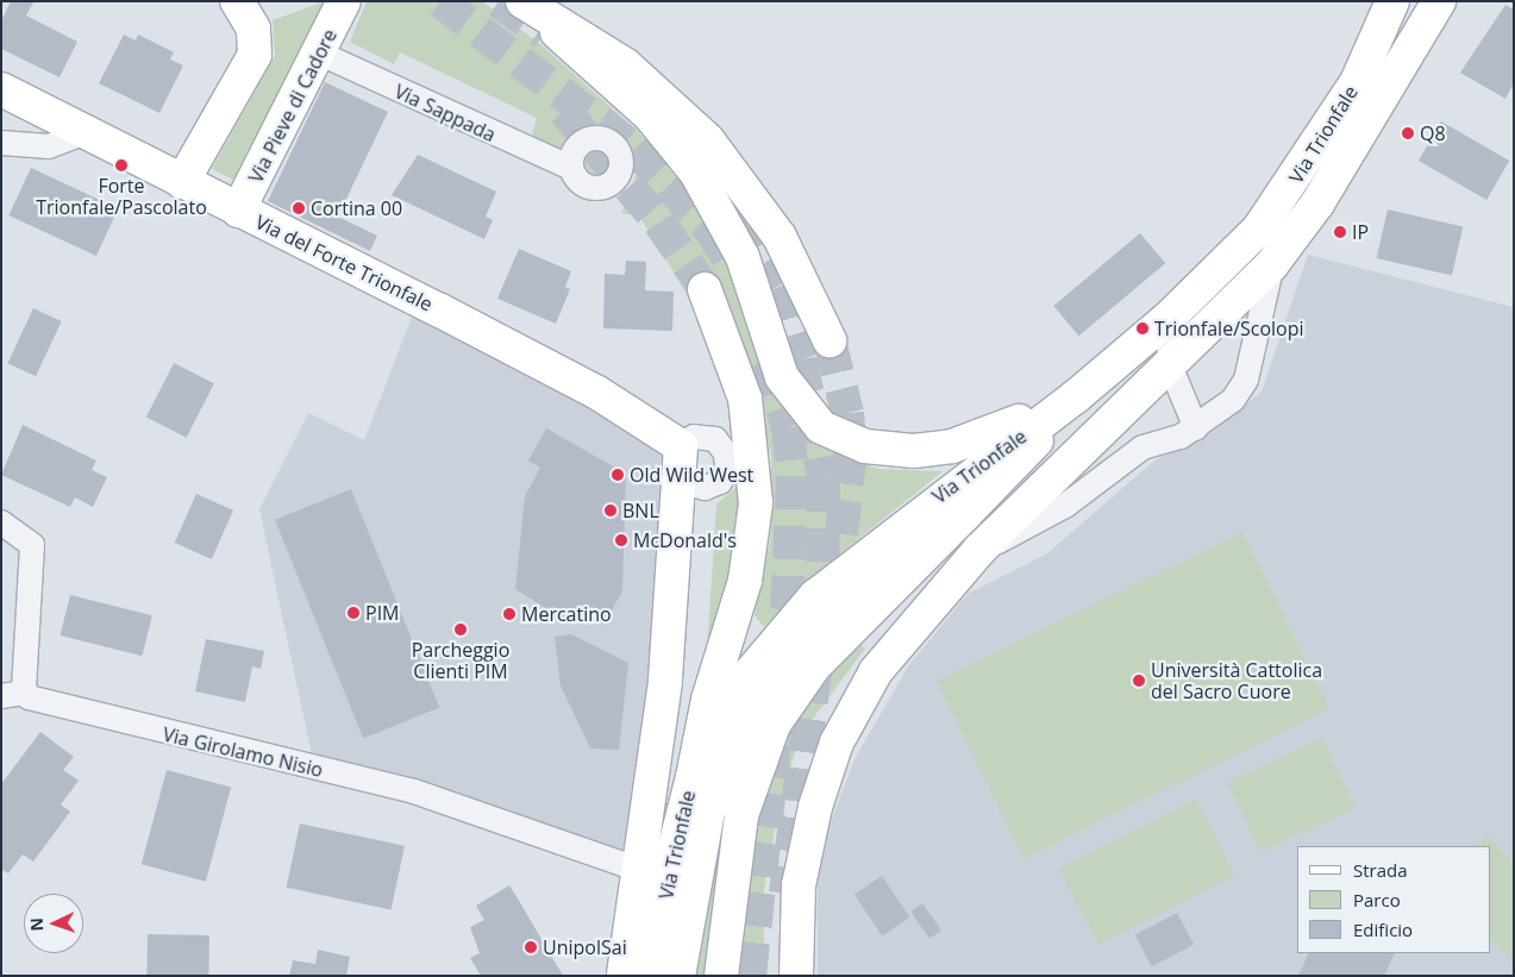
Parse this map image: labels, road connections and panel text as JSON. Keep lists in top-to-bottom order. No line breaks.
{"streets":{"main road":["Via Pieve di Cadore","Via Trionfale","Via del Forte Trionfale"],"street":["Via Sappada","Via Girolamo Nisio"]},"crossings":[["Via Pieve di Cadore","Via Sappada"],["Via Pieve di Cadore","Via del Forte Trionfale"],["Via Trionfale","Via del Forte Trionfale"],["Via Trionfale","Via Girolamo Nisio"]],"places":["Q8","Forte Trionfale/Pascolato","Cortina 00","IP","Trionfale/Scolopi","Old Wild West","BNL","McDonald's","PIM","Mercatino","Parcheggio Clienti PIM","Università Cattolica del Sacro Cuore","UnipolSai"],"legend":["Strada","Parco","Edificio"],"north":"left"}
